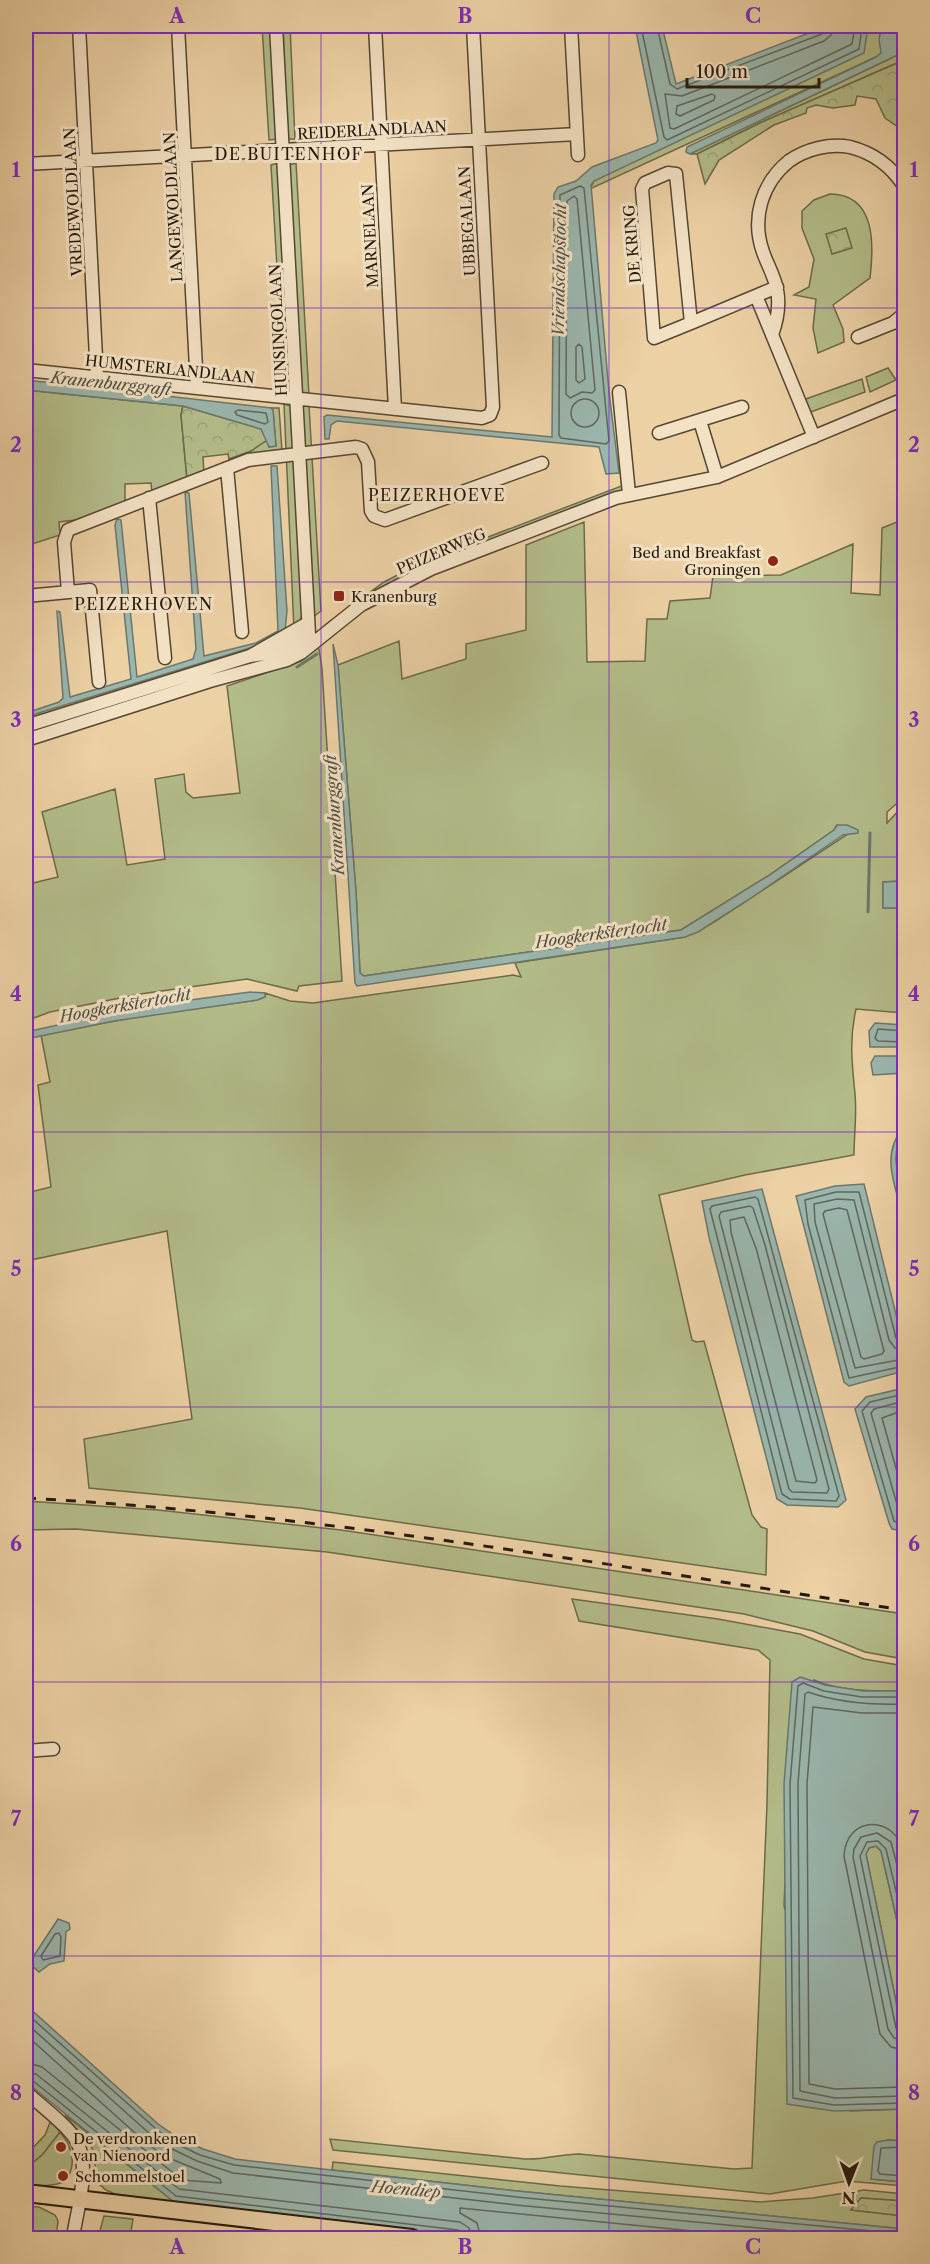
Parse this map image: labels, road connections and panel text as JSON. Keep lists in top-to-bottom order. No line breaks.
{"streets":{"street":["REIDERLANDLAAN","VREDEWOLDLAAN","LANGEWOLDLAAN","UBBEGALAAN","MARNELAAN","DE KRING","HUNSINGOLAAN","HUMSTERLANDLAAN","PEIZERWEG"]},"crossings":[["REIDERLANDLAAN","VREDEWOLDLAAN"],["REIDERLANDLAAN","LANGEWOLDLAAN"],["REIDERLANDLAAN","UBBEGALAAN"],["REIDERLANDLAAN","MARNELAAN"],["REIDERLANDLAAN","HUNSINGOLAAN"],["VREDEWOLDLAAN","HUMSTERLANDLAAN"],["LANGEWOLDLAAN","HUMSTERLANDLAAN"],["UBBEGALAAN","HUMSTERLANDLAAN"],["MARNELAAN","HUMSTERLANDLAAN"],["HUNSINGOLAAN","HUMSTERLANDLAAN"],["HUNSINGOLAAN","PEIZERWEG"]],"districts":["DE BUITENHOF","PEIZERHOEVE","PEIZERHOVEN"],"water":["Vriendschapstocht","Kranenburggraft","Hoogkerkstertocht","Hoendiep"],"places":{"other":["Bed and Breakfast Groningen","De verdronkenen van Nienoord","Schommelstoel"],"transit":["Kranenburg"]},"scale_bar":"100 m","north":"bottom","grid":{"columns":["A","B","C"],"rows":["1","2","3","4","5","6","7","8"]}}
